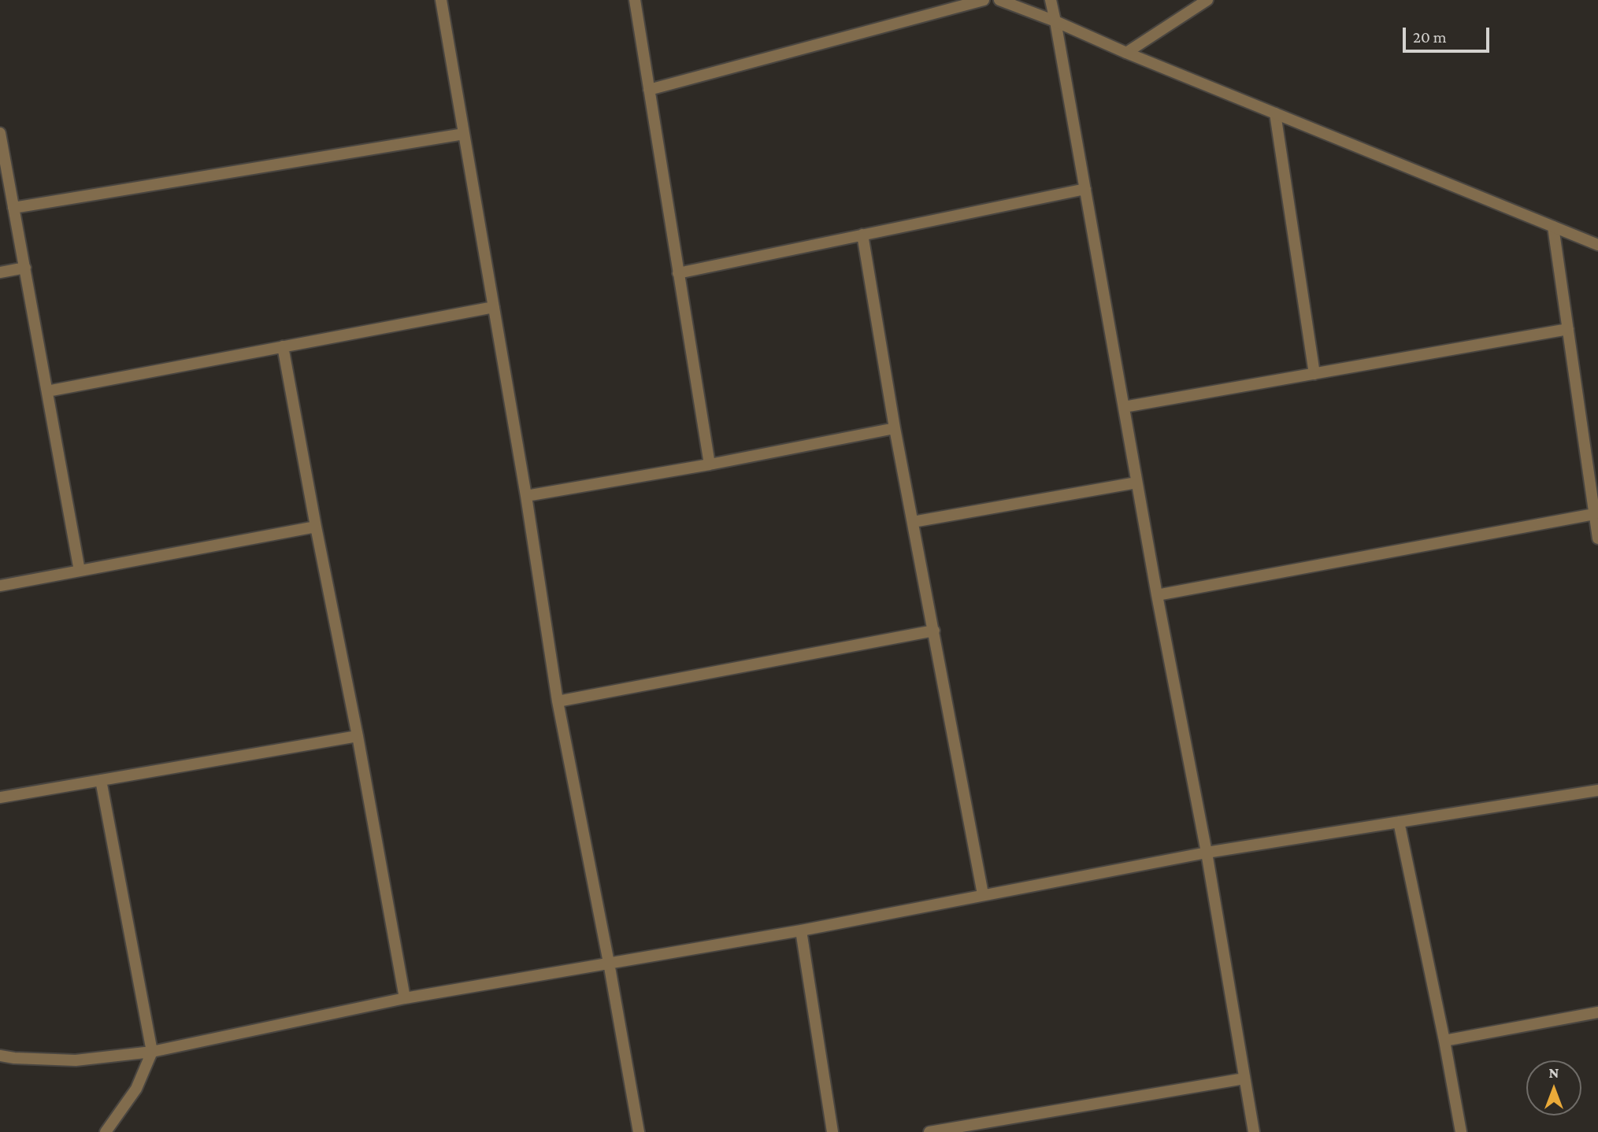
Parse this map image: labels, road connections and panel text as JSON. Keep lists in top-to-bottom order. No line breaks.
{"scale_bar":"20 m","north":"top"}
